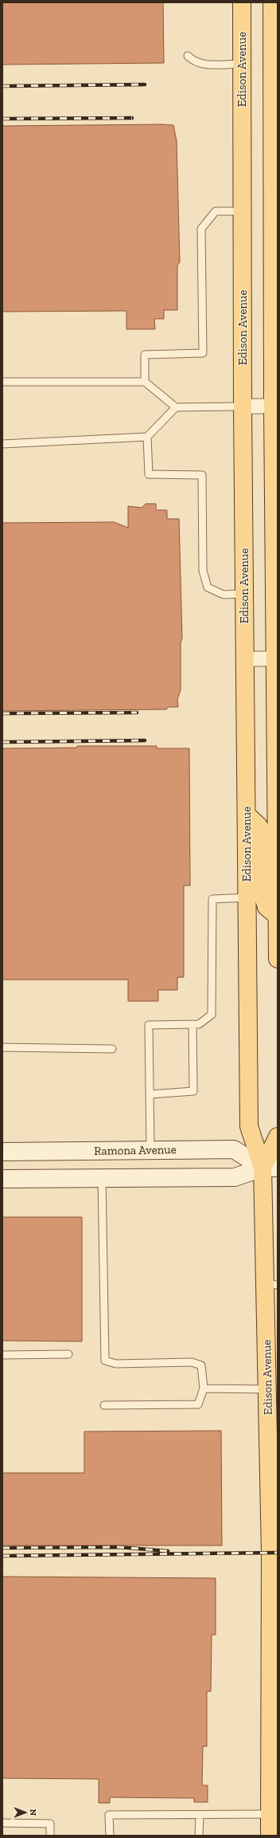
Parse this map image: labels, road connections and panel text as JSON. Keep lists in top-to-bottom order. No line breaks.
{"streets":{"main road":["Edison Avenue","Ramona Avenue"]},"crossings":[["Edison Avenue","Ramona Avenue"]],"north":"right"}
